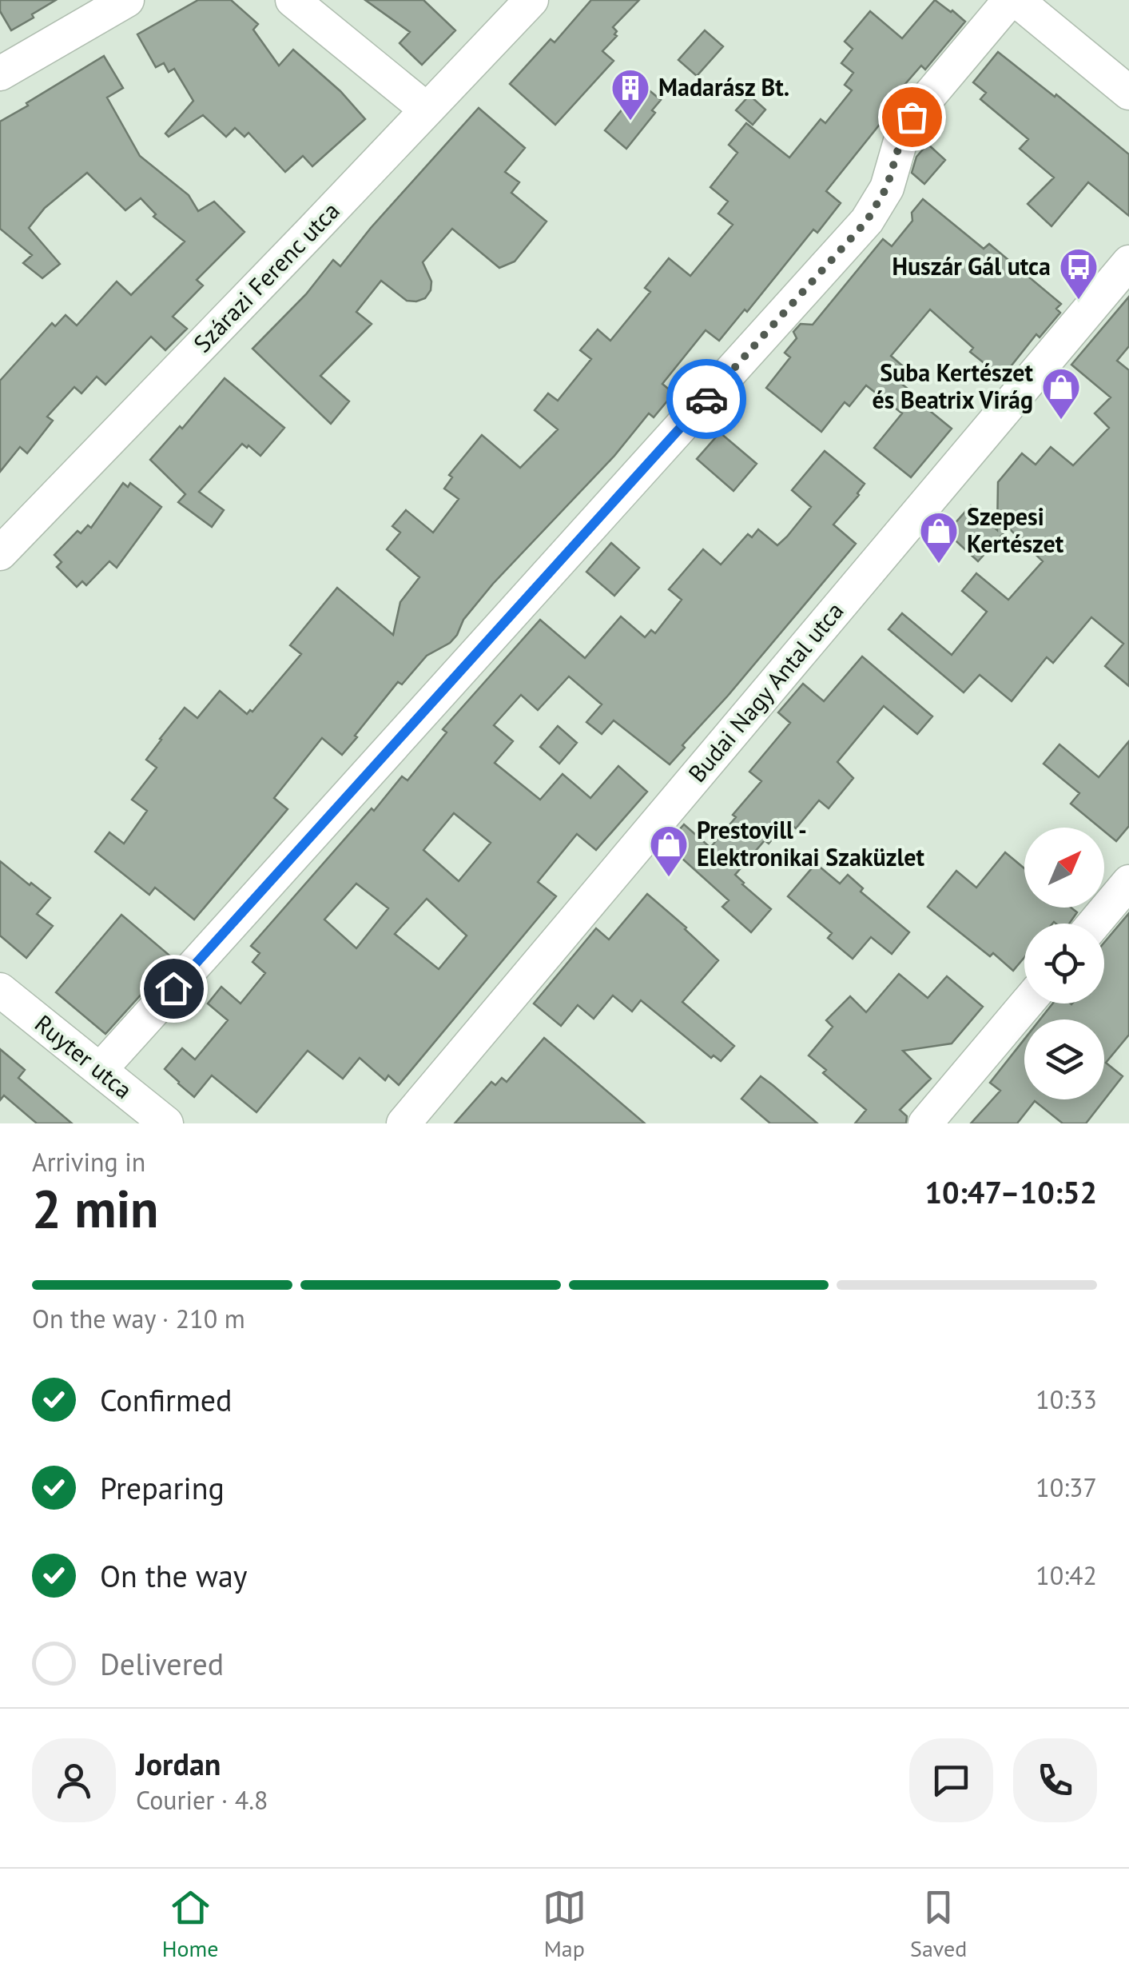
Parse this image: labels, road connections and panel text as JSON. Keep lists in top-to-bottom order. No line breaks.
{"streets":{"street":["Szárazi Ferenc utca","Budai Nagy Antal utca","Ruyter utca"]},"places":{"building":["Madarász Bt."],"bus stop":["Huszár Gál utca"],"shop":["Suba Kertészet és Beatrix Virág","Szepesi Kertészet","Prestovill - Elektronikai Szaküzlet"]},"north":"top right","page":{"heading":["2 min","Arriving in","10:47–10:52"],"panel":["Jordan","Courier · 4.8"],"bar":"On the way · 210 m","list":[["Confirmed","10:33"],["Preparing","10:37"],["On the way","10:42"],"Delivered"],"tabs":["Home","Map","Saved"]}}
